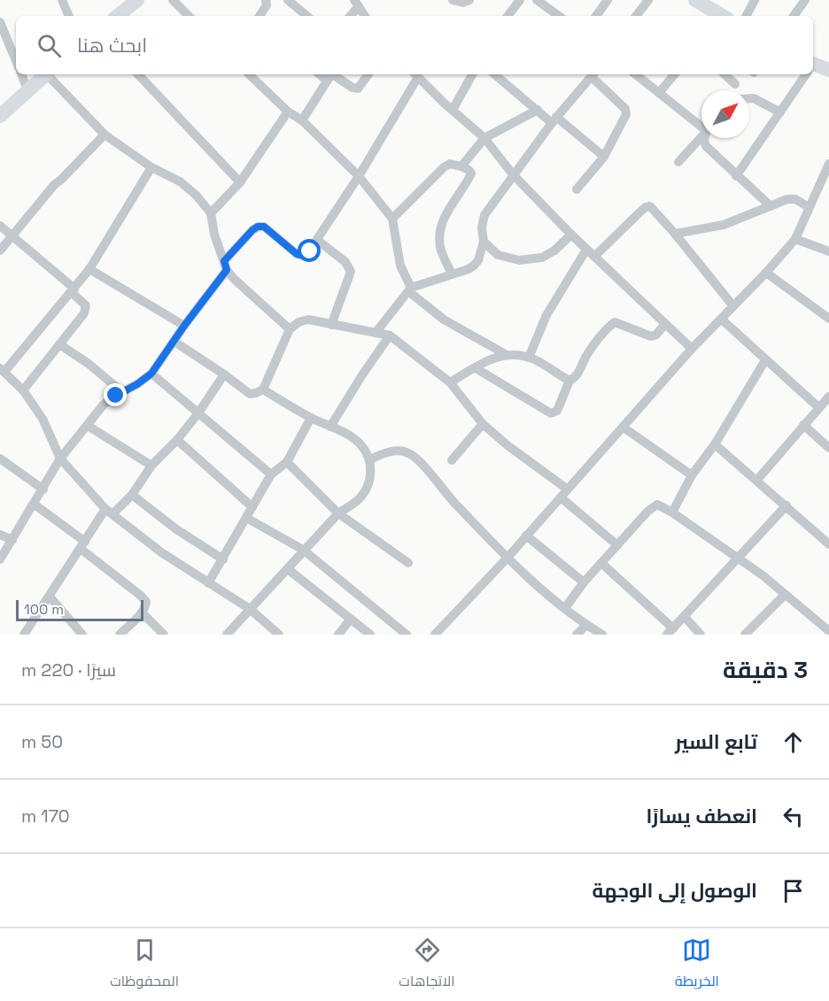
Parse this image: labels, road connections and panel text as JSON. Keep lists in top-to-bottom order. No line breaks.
{"scale_bar":"100 m","north":"top right","page":{"search":"ابحث هنا","scale":"100 m","heading":["3 دقيقة","سيرًا · 220 m"],"list":[["تابع السير","50 m"],["انعطف يسارًا","170 m"],"الوصول إلى الوجهة"],"nav":["الخريطة","الاتجاهات","المحفوظات"]}}
